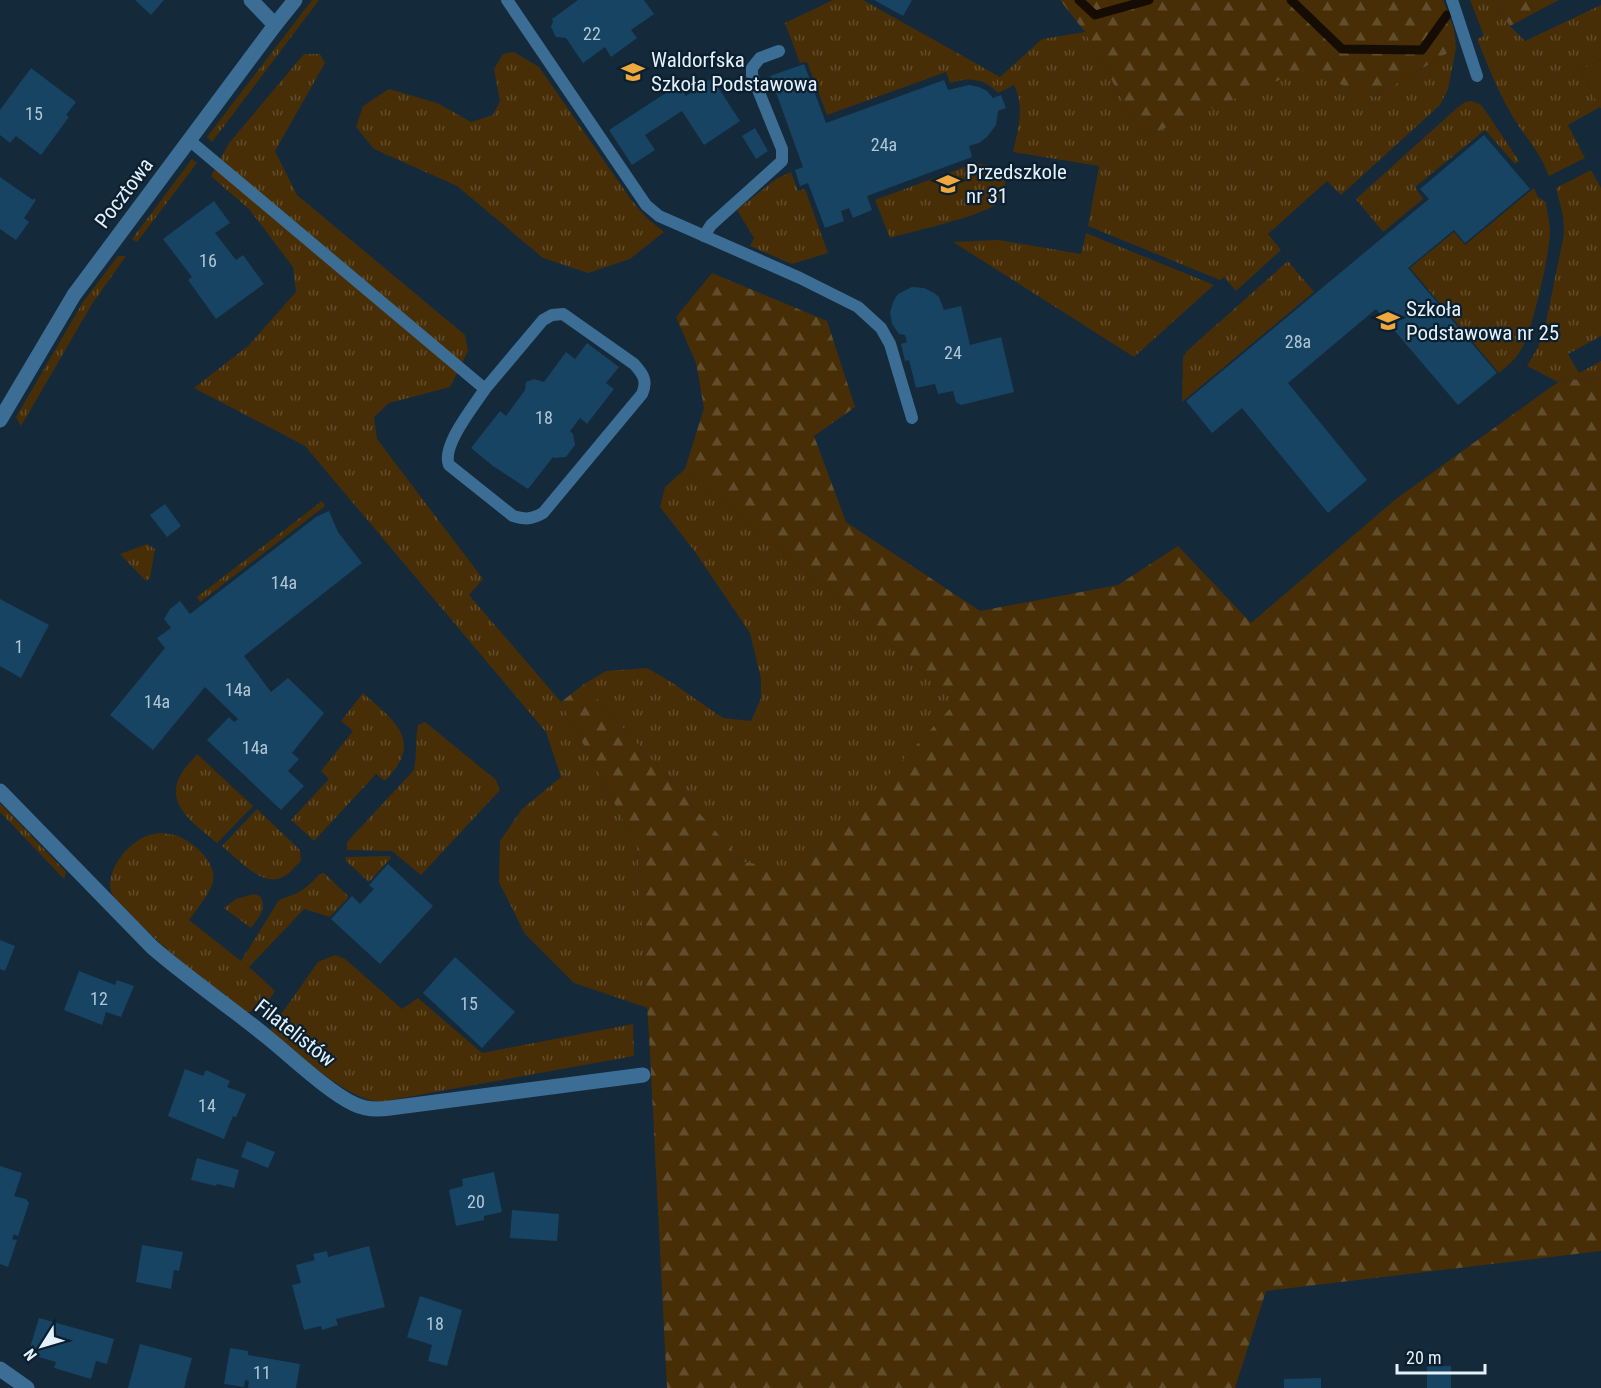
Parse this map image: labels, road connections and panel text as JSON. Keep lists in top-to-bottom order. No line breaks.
{"streets":{"street":["Pocztowa","Filatelistów"]},"places":{"school or university":["Waldorfska Szkoła Podstawowa","Przedszkole nr 31","Szkoła Podstawowa nr 25"]},"house_numbers":["22","15","24a","16","28a","24","18","14a","1","14a","14a","14a","12","15","14","20","18","11"],"scale_bar":"20 m","north":"bottom left"}
